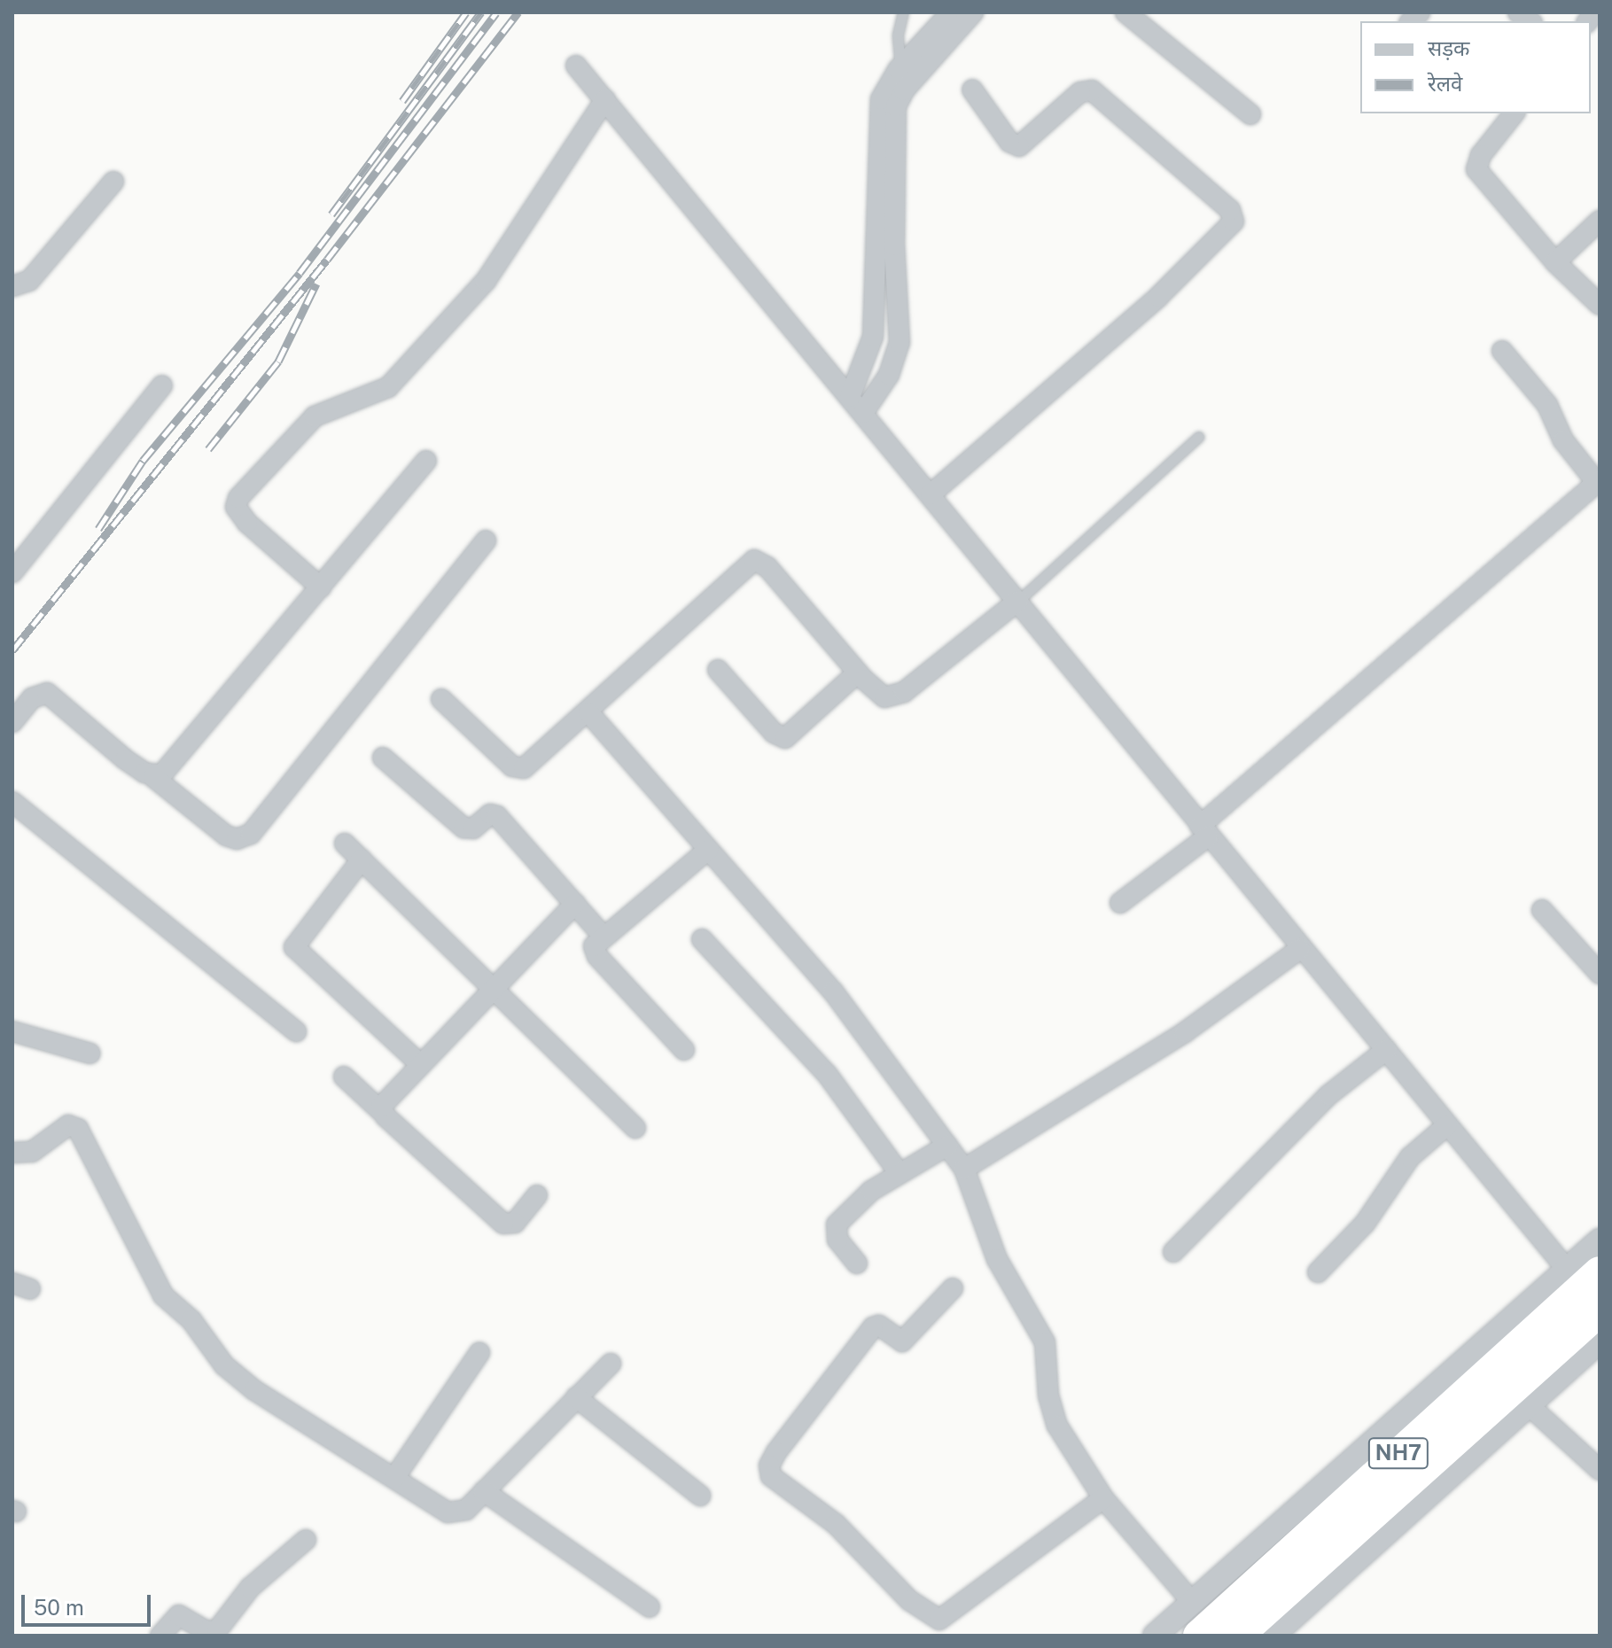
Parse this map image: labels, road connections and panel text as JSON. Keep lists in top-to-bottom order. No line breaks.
{"streets":{"highway":["NH7"]},"legend":["सड़क","रेलवे"],"scale_bar":"50 m"}
